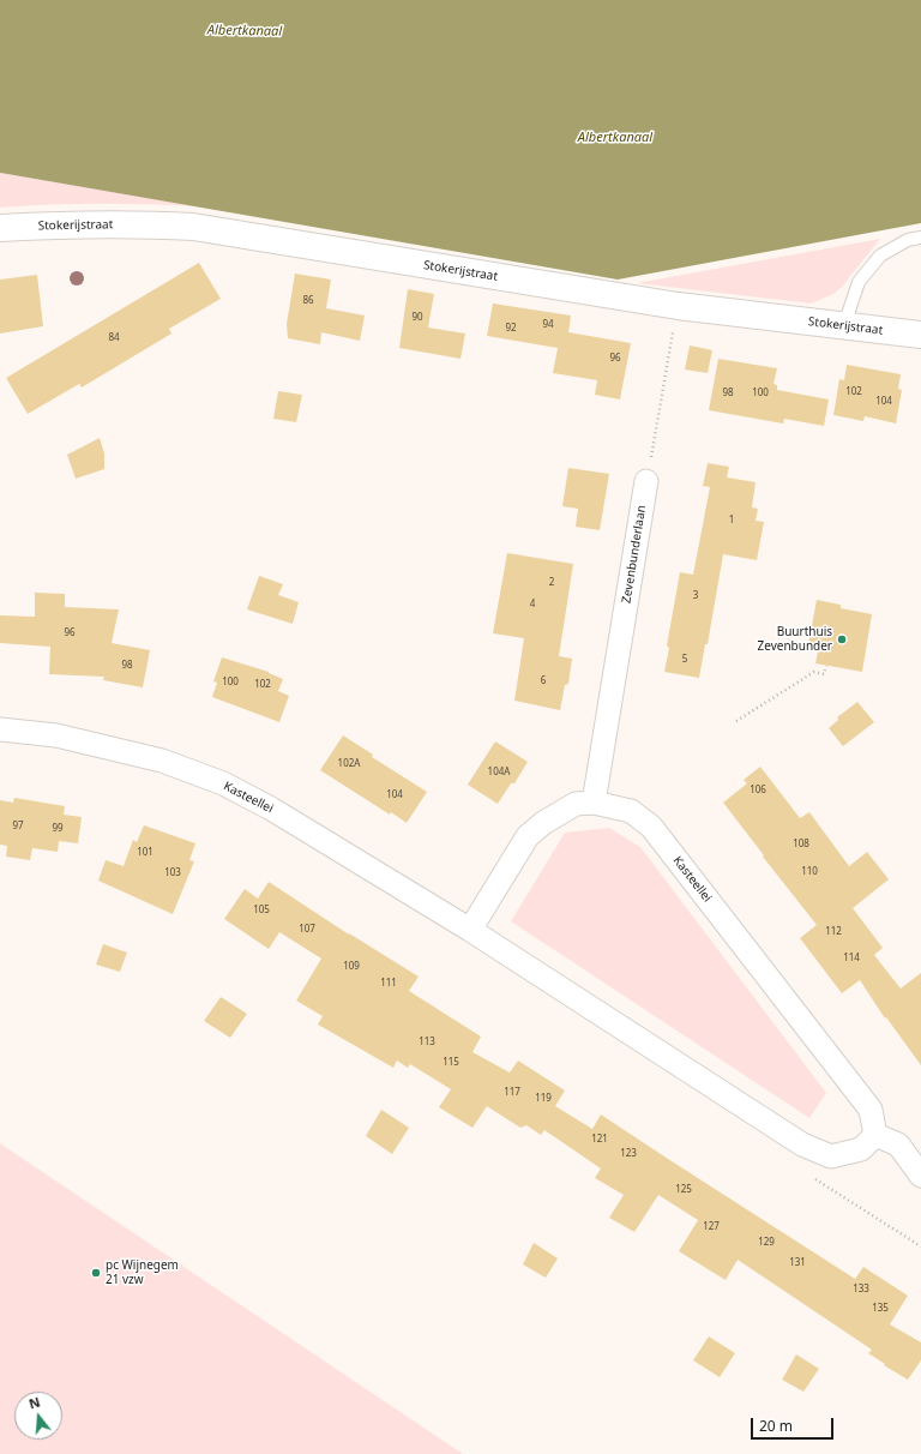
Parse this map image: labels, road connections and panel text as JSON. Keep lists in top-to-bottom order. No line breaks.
{"streets":{"street":["Stokerijstraat","Zevenbunderlaan","Kasteellei"]},"crossings":[["Zevenbunderlaan","Kasteellei"]],"water":["Albertkanaal"],"places":["Buurthuis Zevenbunder","pc Wijnegem 21 vzw"],"house_numbers":["86","90","94","92","84","96","102","98","100","104","1","2","3","4","96","5","98","6","100","102","102A","104A","106","104","97","99","108","101","110","103","105","107","112","114","109","111","113","115","117","119","121","123","125","127","129","131","133","135"],"scale_bar":"20 m","north":"top"}
